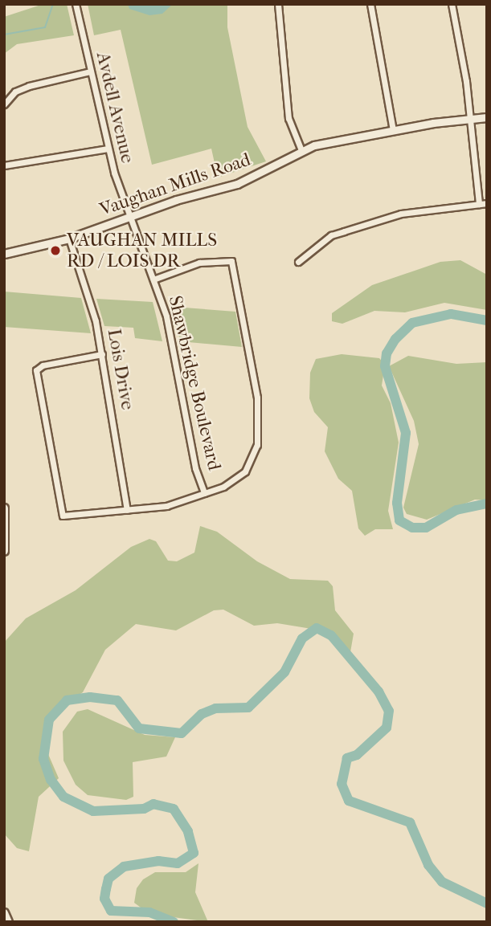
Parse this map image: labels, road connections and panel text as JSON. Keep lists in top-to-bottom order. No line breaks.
{"streets":{"street":["Avdell Avenue","Vaughan Mills Road","Lois Drive","Shawbridge Boulevard"]},"crossings":[["Avdell Avenue","Vaughan Mills Road"],["Avdell Avenue","Shawbridge Boulevard"],["Vaughan Mills Road","Lois Drive"],["Vaughan Mills Road","Shawbridge Boulevard"]],"places":["VAUGHAN MILLS RD / LOIS DR"]}
